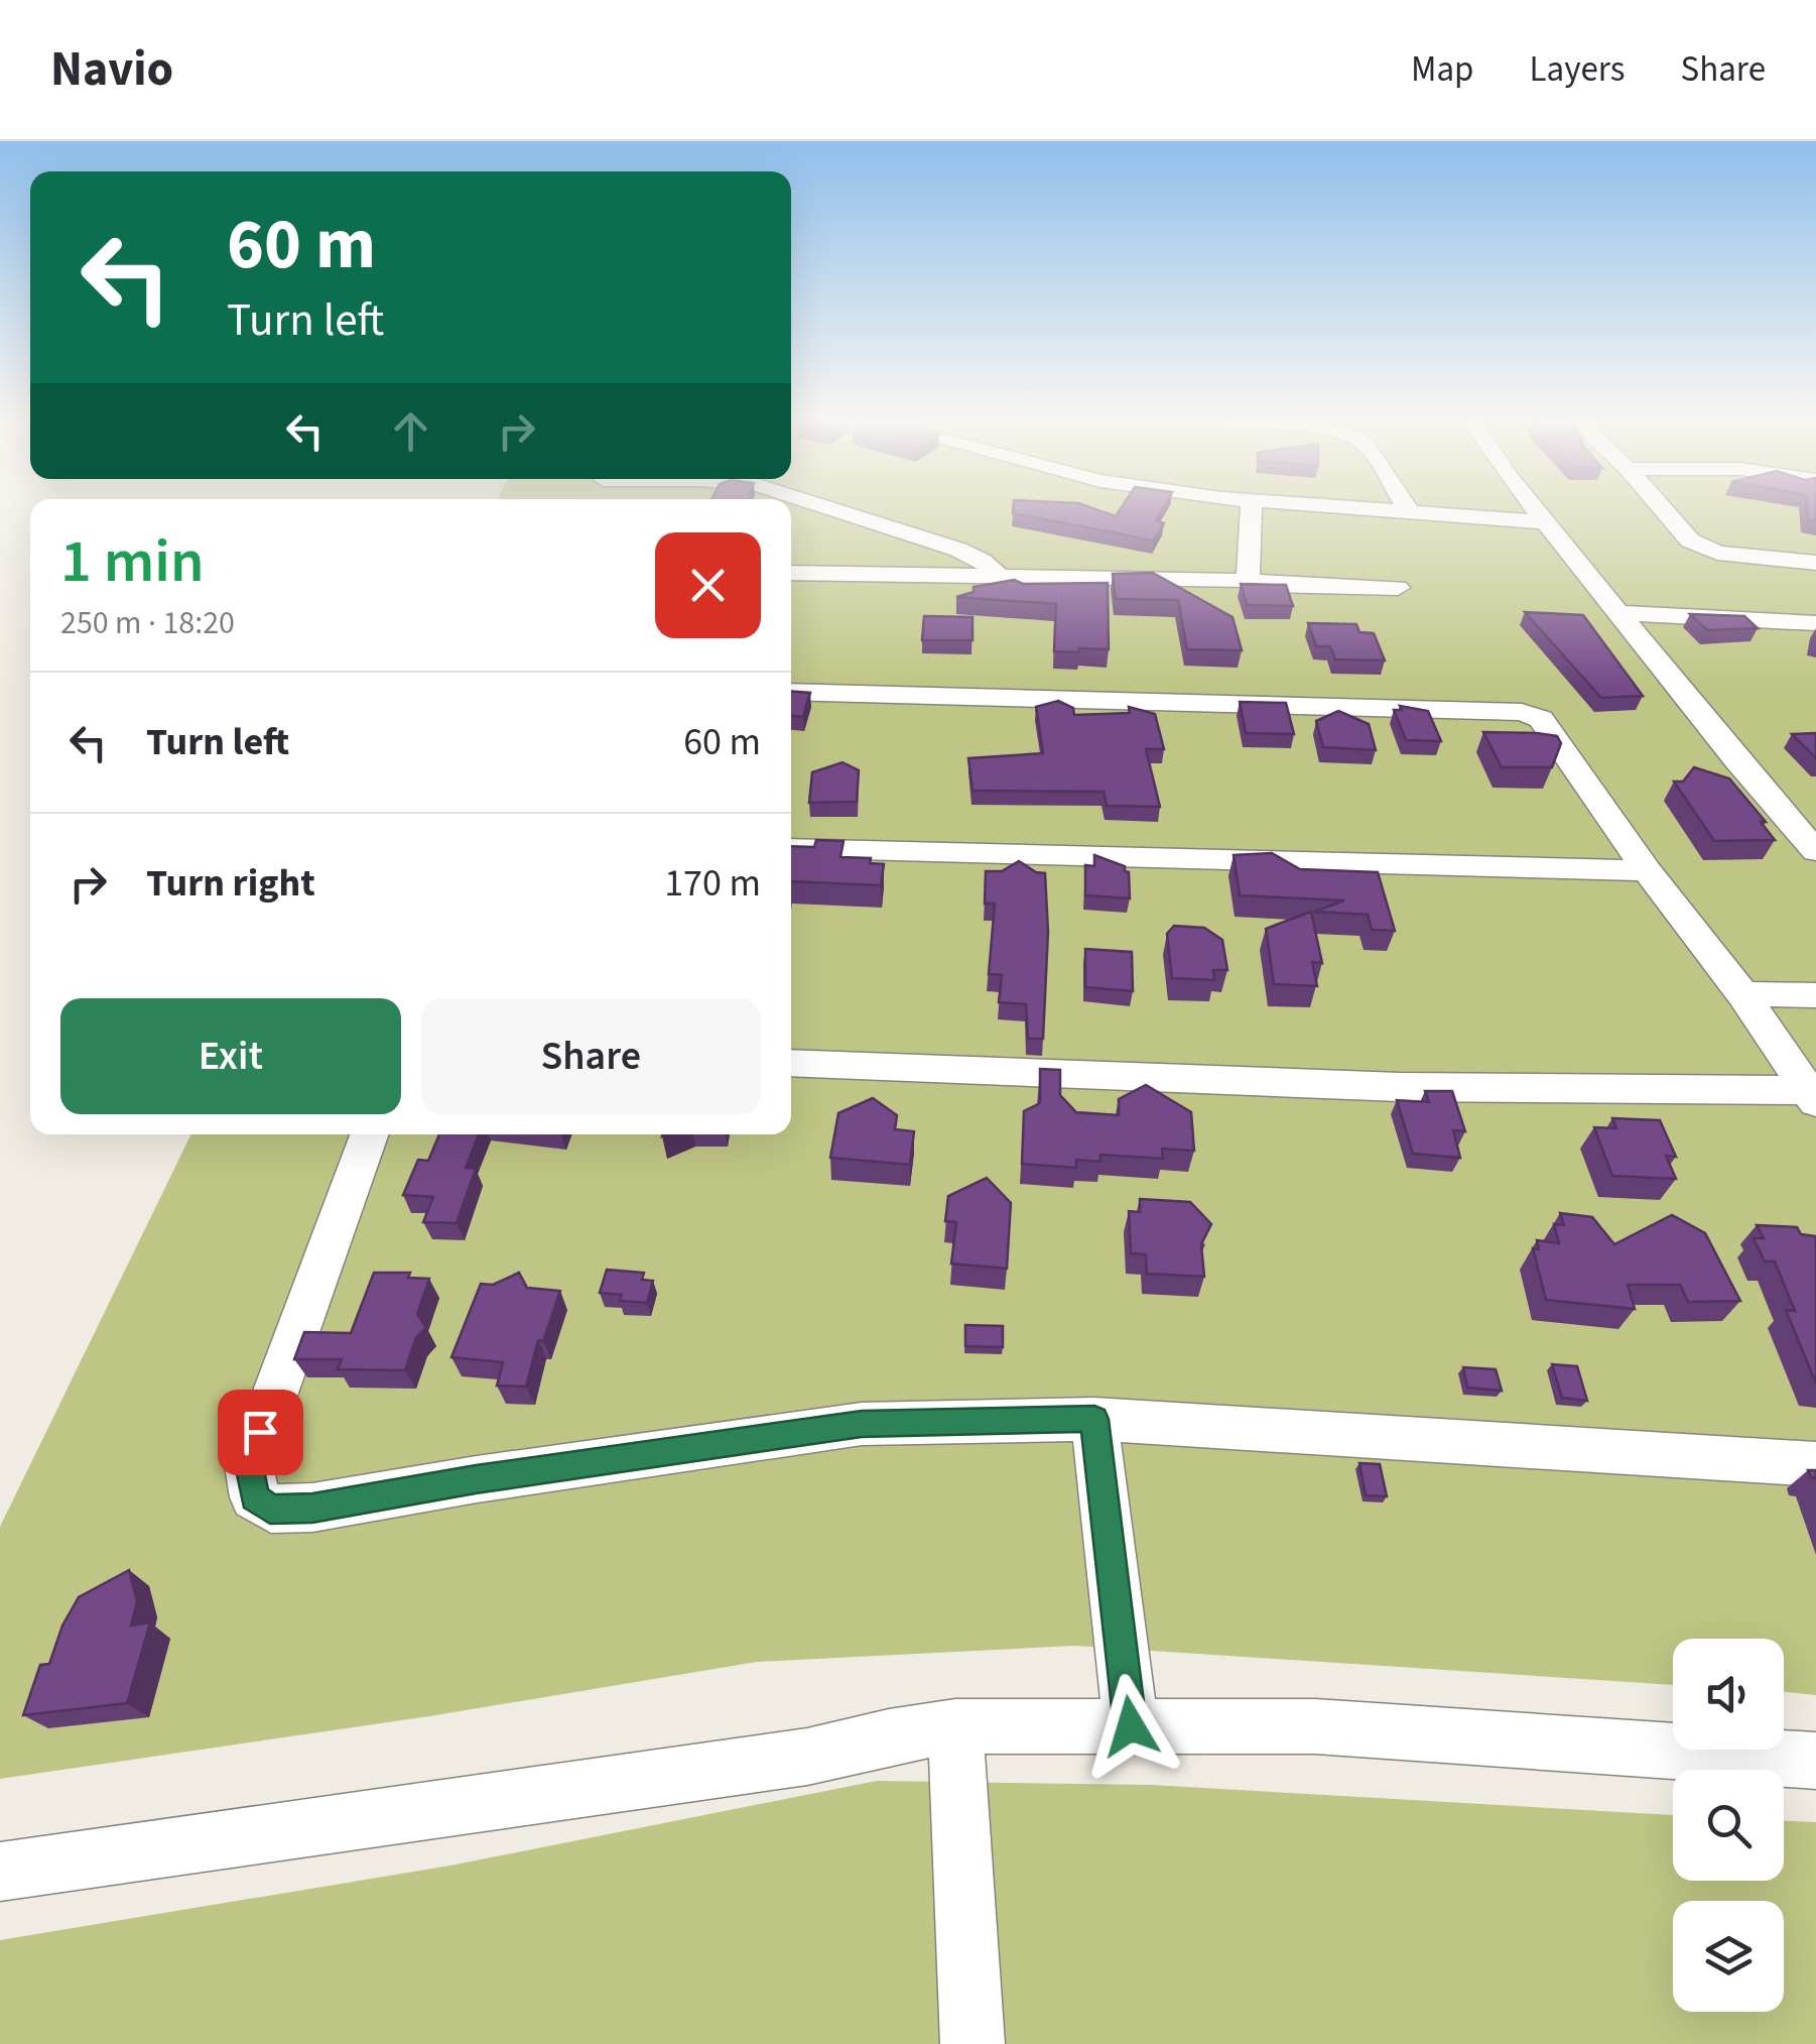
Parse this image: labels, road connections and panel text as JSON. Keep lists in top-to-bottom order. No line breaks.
{"page":{"header":"Navio","nav":["Map","Layers","Share"],"turn":["60 m","Turn left"],"heading":["1 min","250 m · 18:20"],"list":[{"name":"Turn left","value":"60 m"},{"name":"Turn right","value":"170 m"}],"buttons":["Exit","Share"]}}
